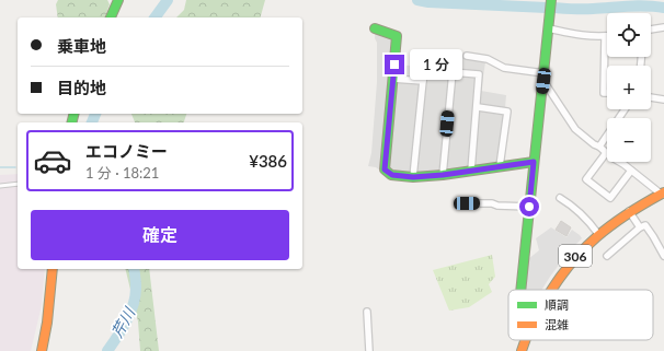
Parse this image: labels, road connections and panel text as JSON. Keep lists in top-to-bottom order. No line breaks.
{"streets":{"main road":["306"]},"water":["芹川"],"legend":["順調","混雑"],"page":{"map_buttons":["+","−"],"banner":["乗車地","目的地"],"bubble":"1 分","list":[{"name":"エコノミー","note":"1 分 · 18:21","value":"¥386"}],"buttons":"確定"}}
